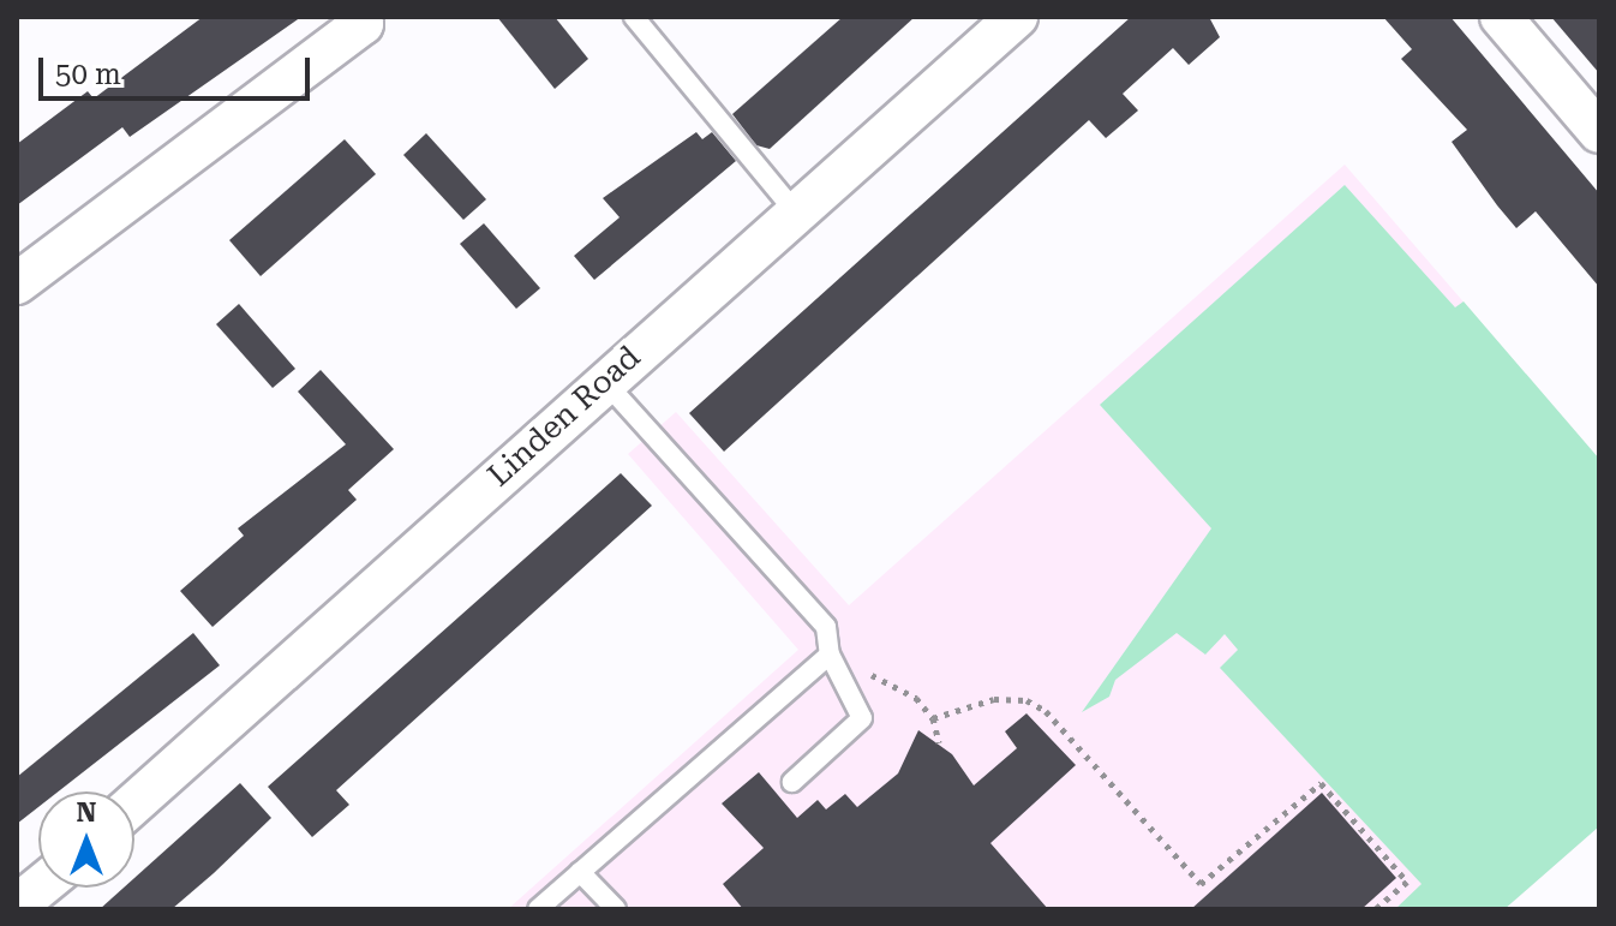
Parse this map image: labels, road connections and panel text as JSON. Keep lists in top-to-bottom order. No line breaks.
{"streets":{"street":["Linden Road"]},"scale_bar":"50 m","north":"top"}
